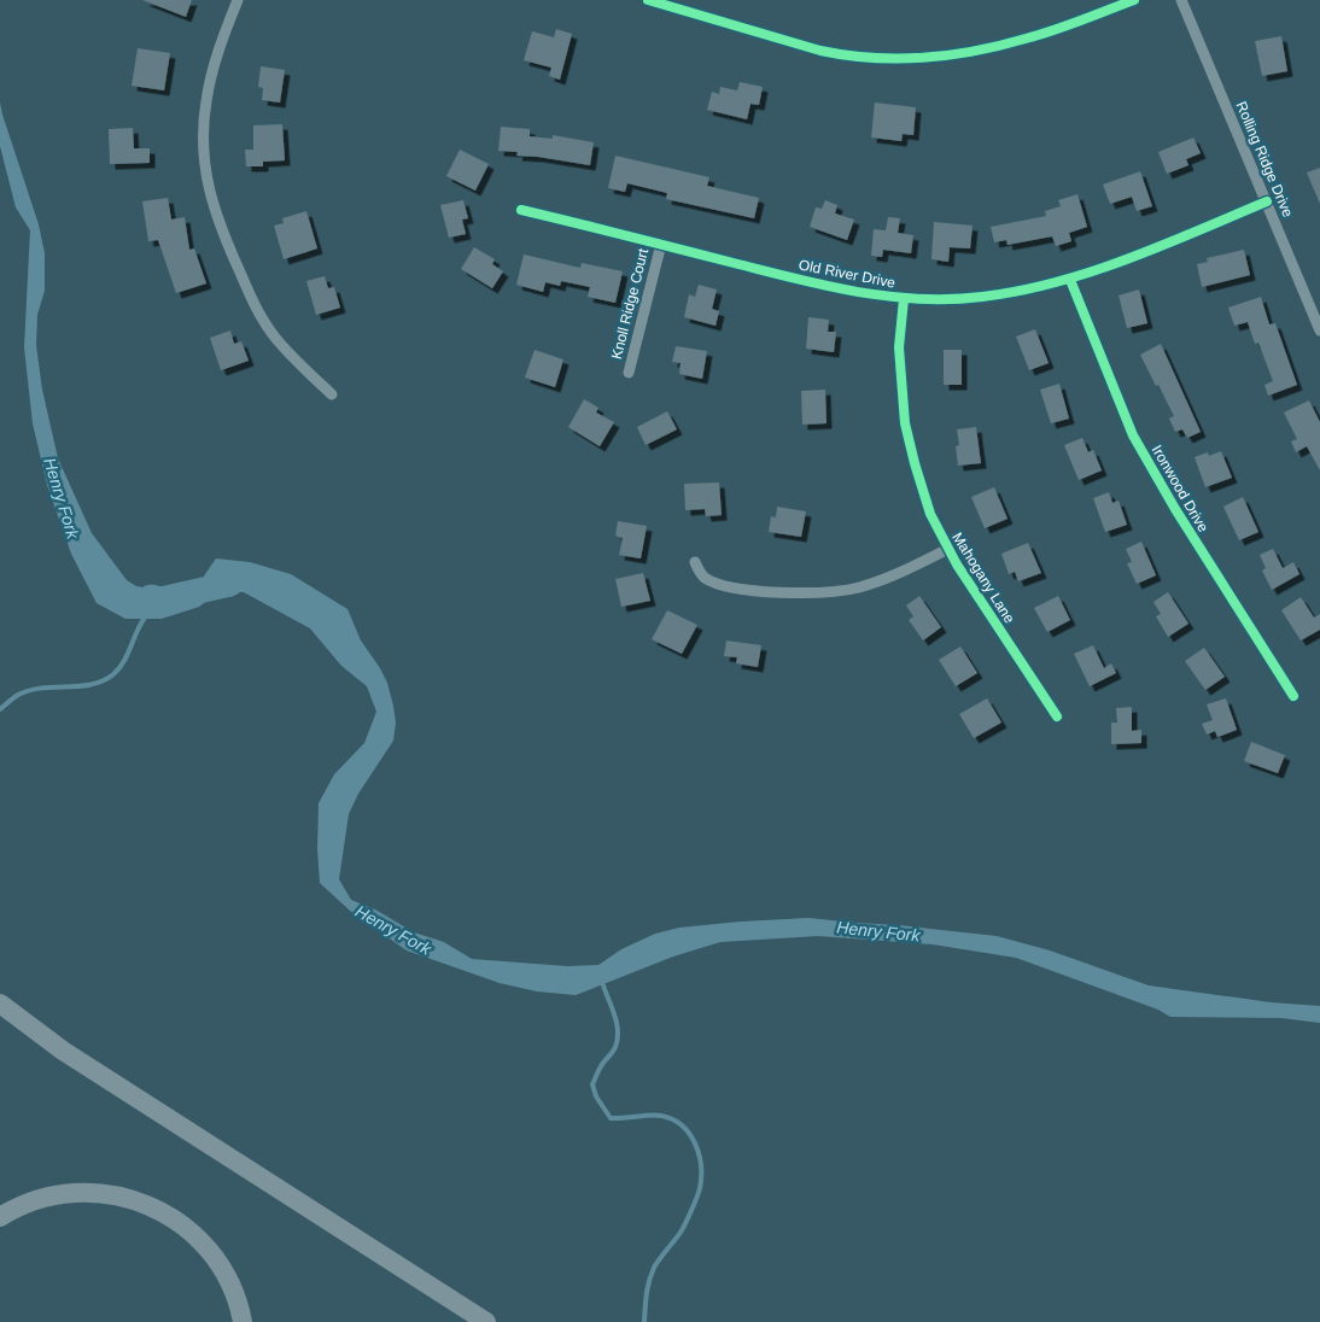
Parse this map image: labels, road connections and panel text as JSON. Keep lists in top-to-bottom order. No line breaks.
{"streets":{"street":["Rolling Ridge Drive","Old River Drive","Knoll Ridge Court","Ironwood Drive","Mahogany Lane"]},"crossings":[["Rolling Ridge Drive","Old River Drive"],["Old River Drive","Knoll Ridge Court"],["Old River Drive","Ironwood Drive"],["Old River Drive","Mahogany Lane"]],"water":["Henry Fork"]}
